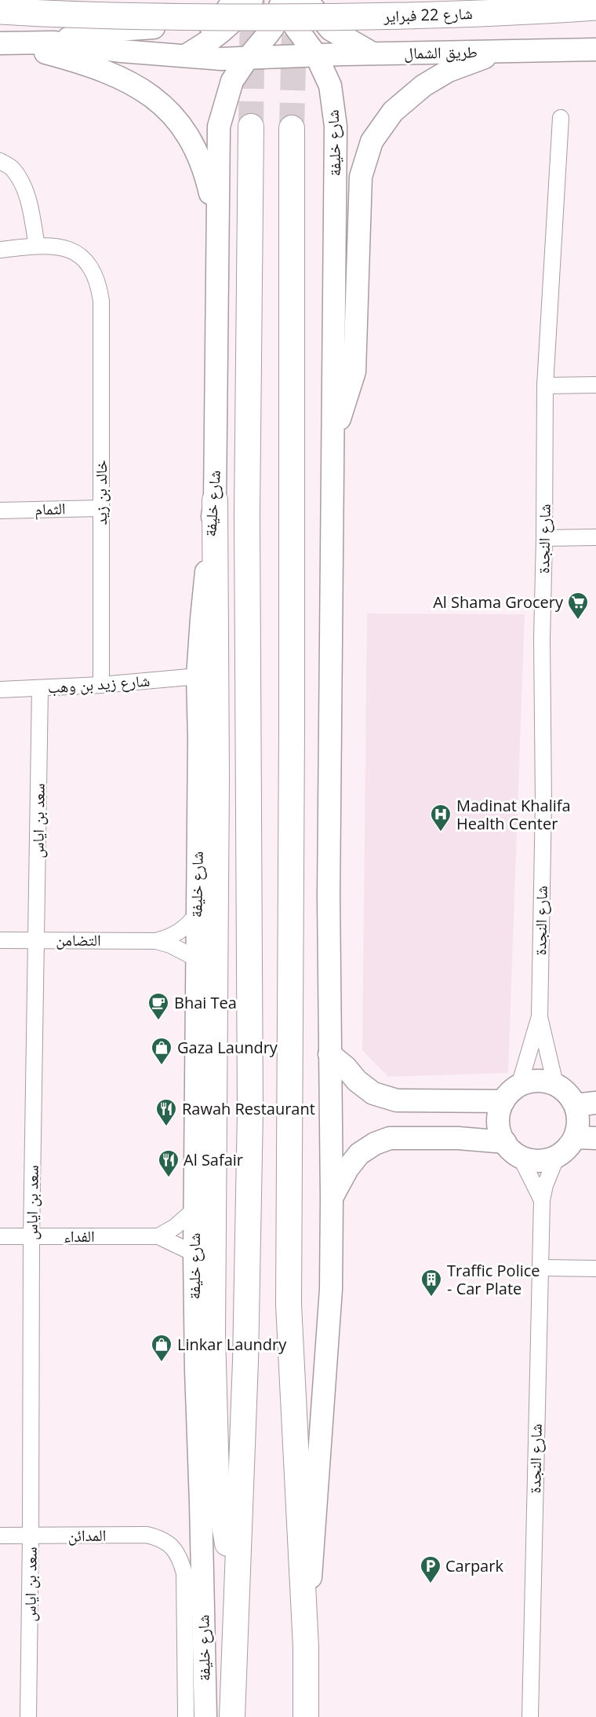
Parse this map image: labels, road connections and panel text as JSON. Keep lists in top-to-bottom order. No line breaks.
{"streets":{"highway":["شارع 22 فبراير"],"main road":["شارع خليفة"],"street":["طريق الشمال","خالد بن زيد","الثمام","شارع النجدة","شارع زيد بن وهب","سعد بن اياس","التضامن","الفداء","المدائن"]},"crossings":[["طريق الشمال","شارع خليفة"],["شارع خليفة","شارع زيد بن وهب"],["شارع خليفة","التضامن"],["شارع خليفة","الفداء"],["خالد بن زيد","الثمام"],["خالد بن زيد","شارع زيد بن وهب"],["شارع زيد بن وهب","سعد بن اياس"],["سعد بن اياس","التضامن"],["سعد بن اياس","الفداء"],["سعد بن اياس","المدائن"]],"places":{"supermarket":["Al Shama Grocery"],"hospital":["Madinat Khalifa Health Center"],"cafe":["Bhai Tea"],"shop":["Gaza Laundry","Linkar Laundry"],"restaurant":["Rawah Restaurant","Al Safair"],"building":["Traffic Police - Car Plate"],"parking":["Carpark"]}}
